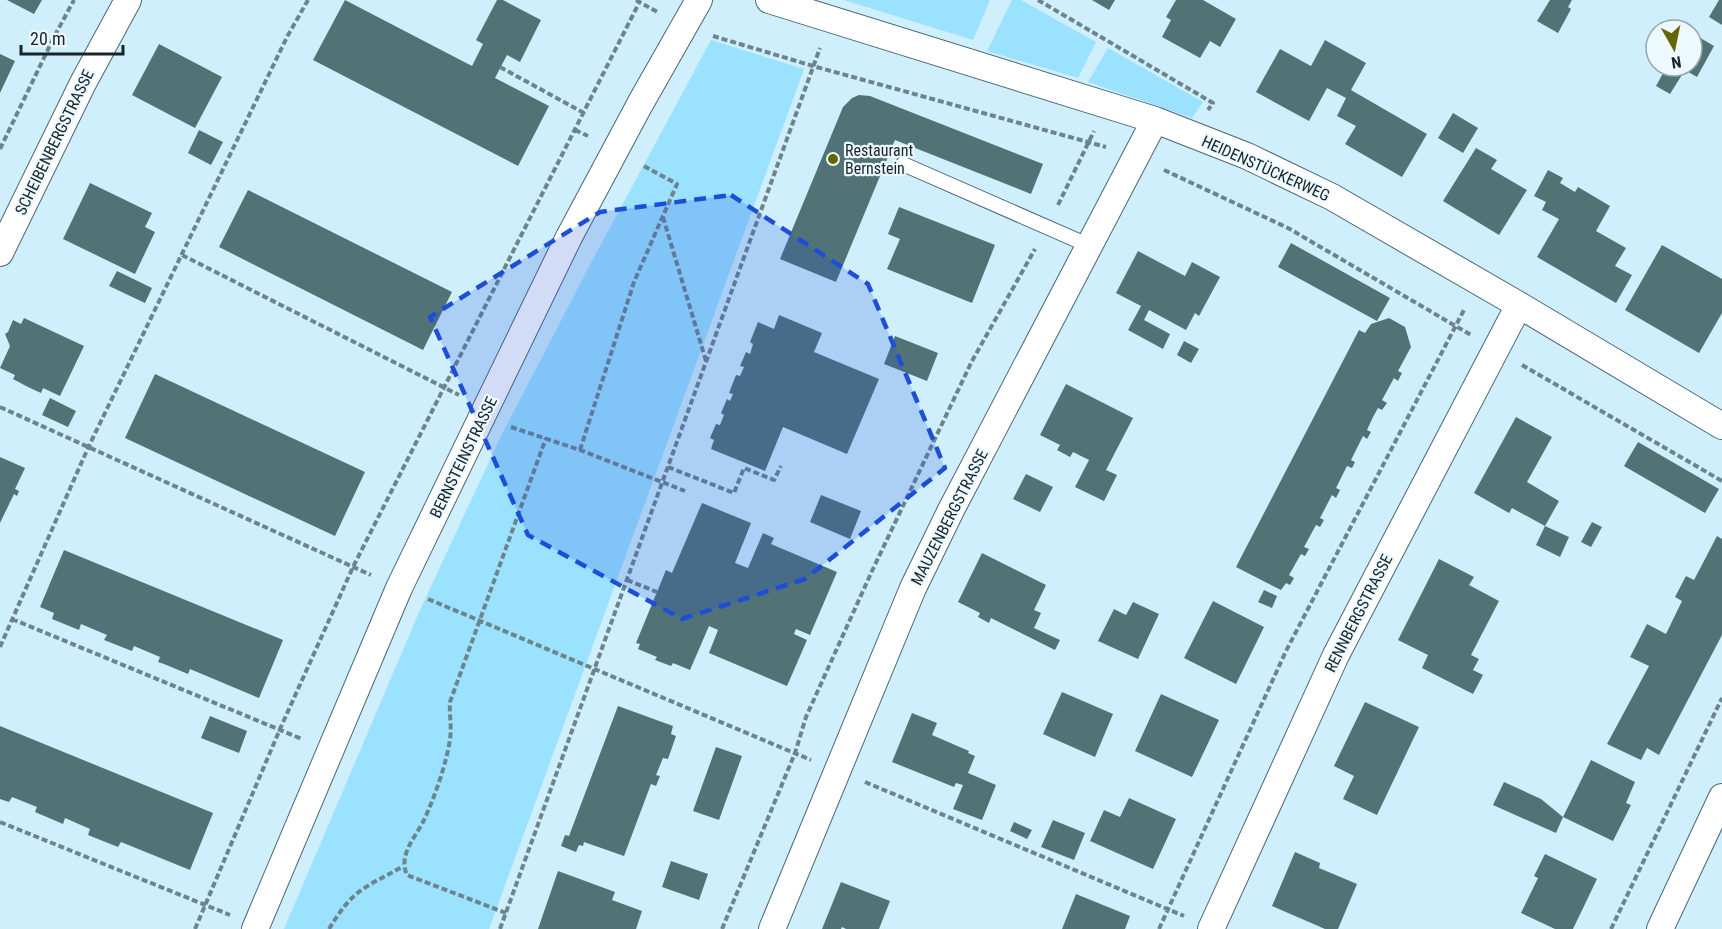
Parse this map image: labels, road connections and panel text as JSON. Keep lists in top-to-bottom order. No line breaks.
{"streets":{"street":["SCHEIBENBERGSTRASSE","HEIDENSTÜCKERWEG","BERNSTEINSTRASSE","MAUZENBERGSTRASSE","RENNBERGSTRASSE"]},"crossings":[["HEIDENSTÜCKERWEG","MAUZENBERGSTRASSE"],["HEIDENSTÜCKERWEG","RENNBERGSTRASSE"]],"places":["Restaurant Bernstein"],"scale_bar":"20 m","north":"bottom"}
